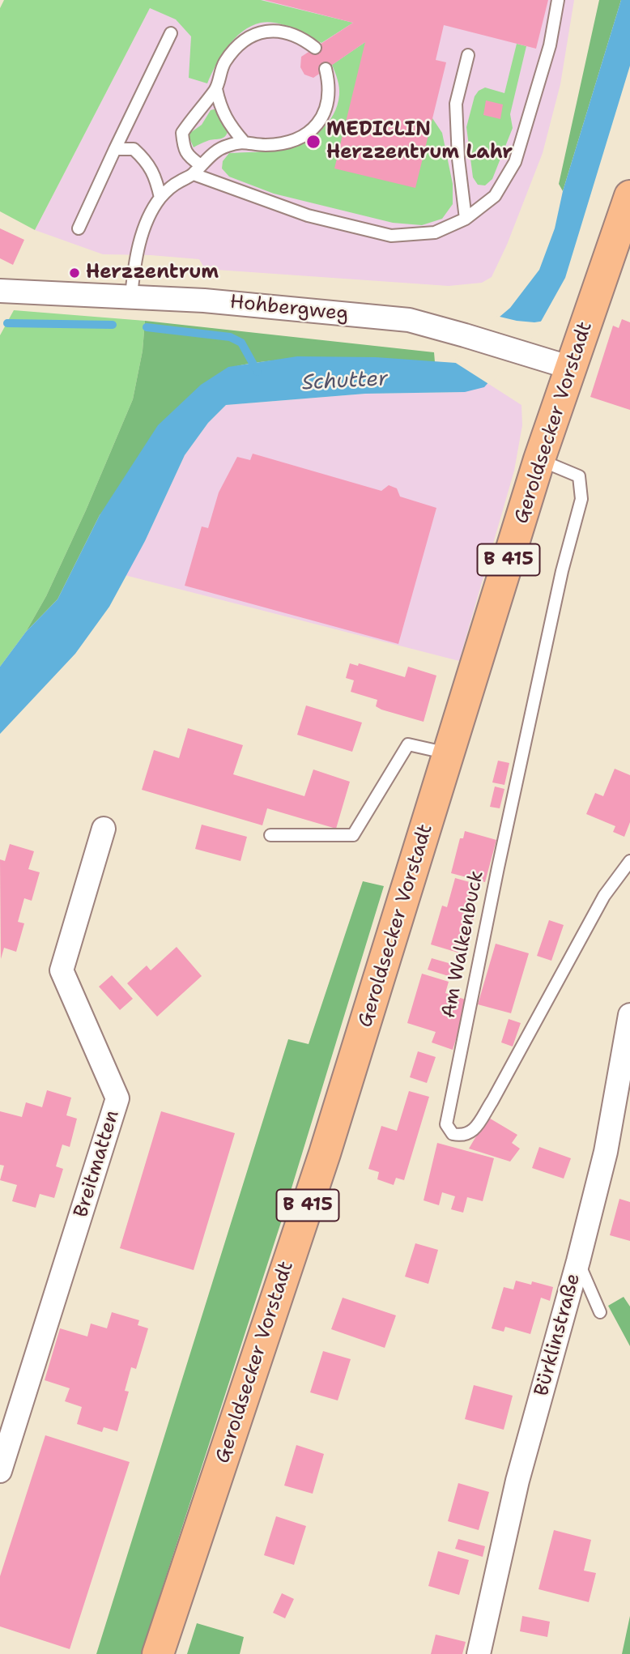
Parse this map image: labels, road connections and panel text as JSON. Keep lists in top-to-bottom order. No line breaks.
{"streets":{"main road":["Geroldsecker Vorstadt","B 415"],"street":["Hohbergweg","Breitmatten","Bürklinstraße"],"lane":["Am Walkenbuck"]},"crossings":[["Hohbergweg","Geroldsecker Vorstadt"],["Geroldsecker Vorstadt","Am Walkenbuck"]],"water":["Schutter"],"places":["MEDICLIN Herzzentrum Lahr","Herzzentrum"]}
